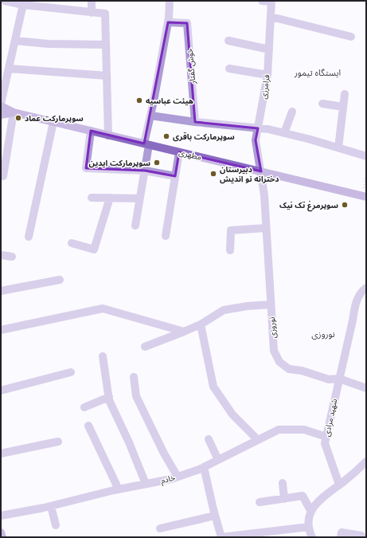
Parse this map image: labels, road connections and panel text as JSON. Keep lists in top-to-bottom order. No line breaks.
{"streets":{"main road":["مطهری"],"street":["خوش گفتار","فرامرزی","نوروزی","شهید مرادی","خادم"]},"crossings":[["فرامرزی","مطهری"],["فرامرزی","نوروزی"],["مطهری","نوروزی"],["نوروزی","شهید مرادی"],["شهید مرادی","خادم"]],"districts":["ایستگاه تیمور","نوروزی"],"places":["هیئت عباسیه","سوپرمارکت عماد","سوپرمارکت باقری","سوپرمارکت ایدین","دبیرستان دخترانه نو اندیش","سوپرمرغ تک نیک"]}
